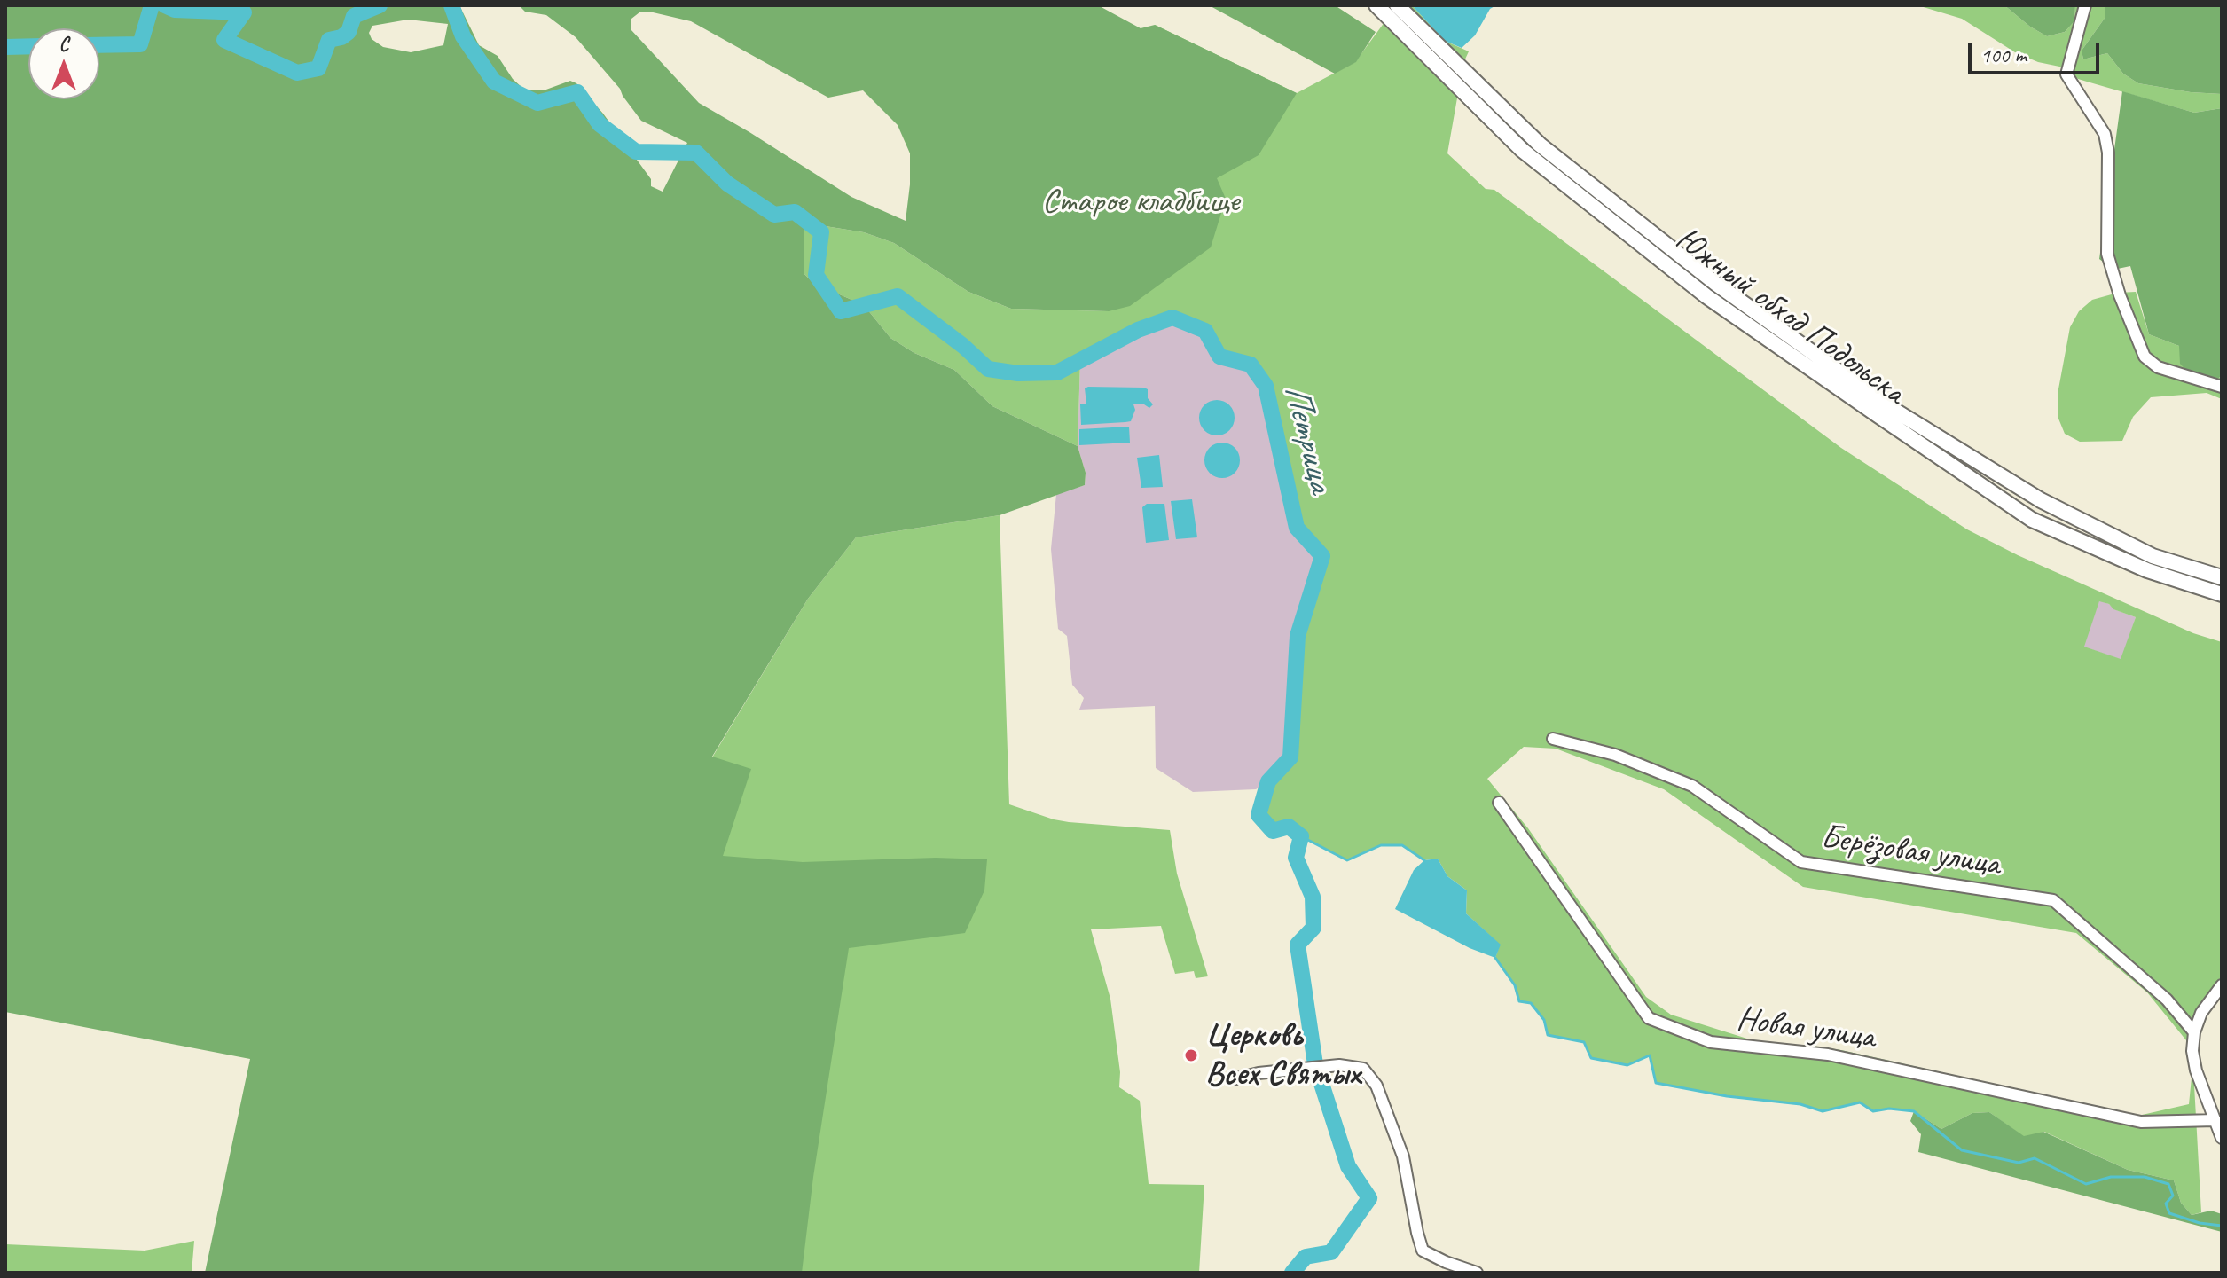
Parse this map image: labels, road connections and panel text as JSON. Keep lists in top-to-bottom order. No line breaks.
{"streets":{"main road":["Южный обход Подольска"],"street":["Берёзовая улица","Новая улица"]},"water":["Петрица"],"parks":["Старое кладбище"],"places":["Церковь Всех Святых"],"scale_bar":"100 m","north":"top"}
